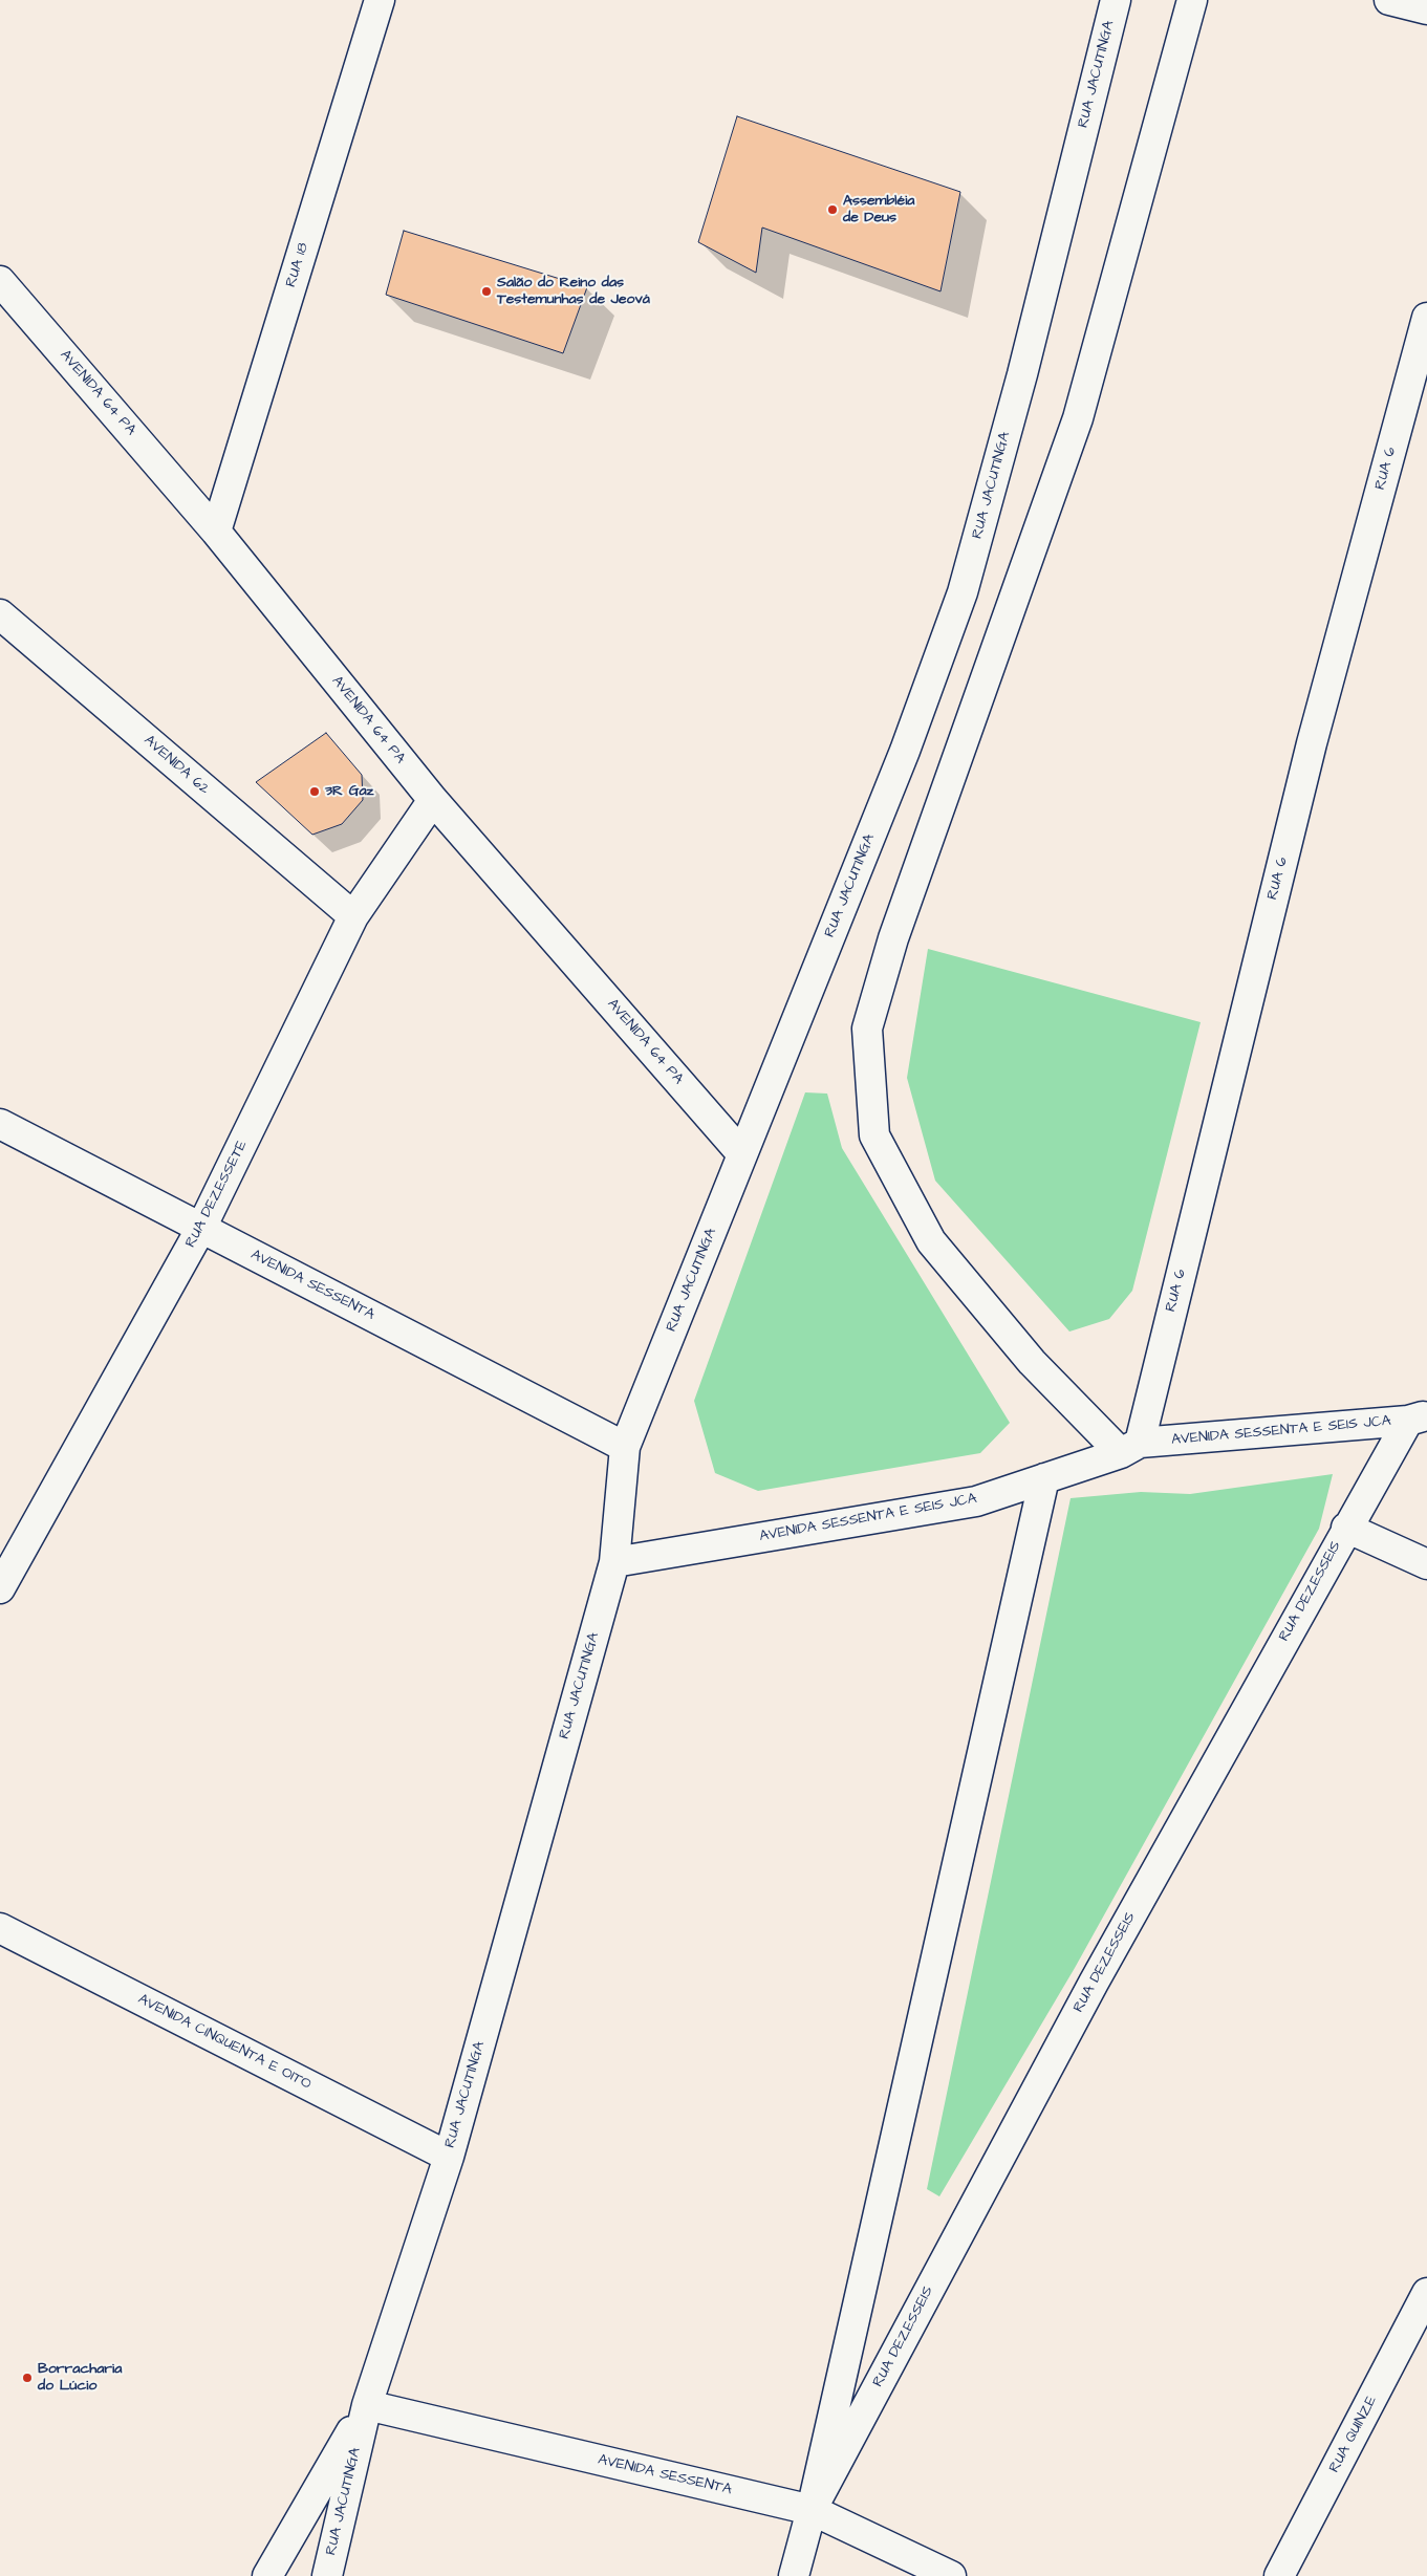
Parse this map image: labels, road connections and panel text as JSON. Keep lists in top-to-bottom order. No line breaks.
{"streets":{"street":["RUA JACUTINGA","RUA 18","AVENIDA 64 PA","RUA 6","AVENIDA 62","RUA DEZESSETE","AVENIDA SESSENTA","AVENIDA SESSENTA E SEIS JCA","RUA DEZESSEIS","AVENIDA CINQUENTA E OITO","RUA QUINZE"]},"crossings":[["RUA JACUTINGA","AVENIDA 64 PA"],["RUA JACUTINGA","AVENIDA SESSENTA"],["RUA JACUTINGA","AVENIDA SESSENTA E SEIS JCA"],["RUA JACUTINGA","AVENIDA CINQUENTA E OITO"],["RUA 18","AVENIDA 64 PA"],["AVENIDA 64 PA","RUA DEZESSETE"],["RUA 6","AVENIDA SESSENTA E SEIS JCA"],["AVENIDA 62","RUA DEZESSETE"],["RUA DEZESSETE","AVENIDA SESSENTA"],["AVENIDA SESSENTA","RUA DEZESSEIS"],["AVENIDA SESSENTA E SEIS JCA","RUA DEZESSEIS"]],"places":["Assembléia de Deus","Salão do Reino das Testemunhas de Jeová","3R Gaz","Borracharia do Lúcio"]}
